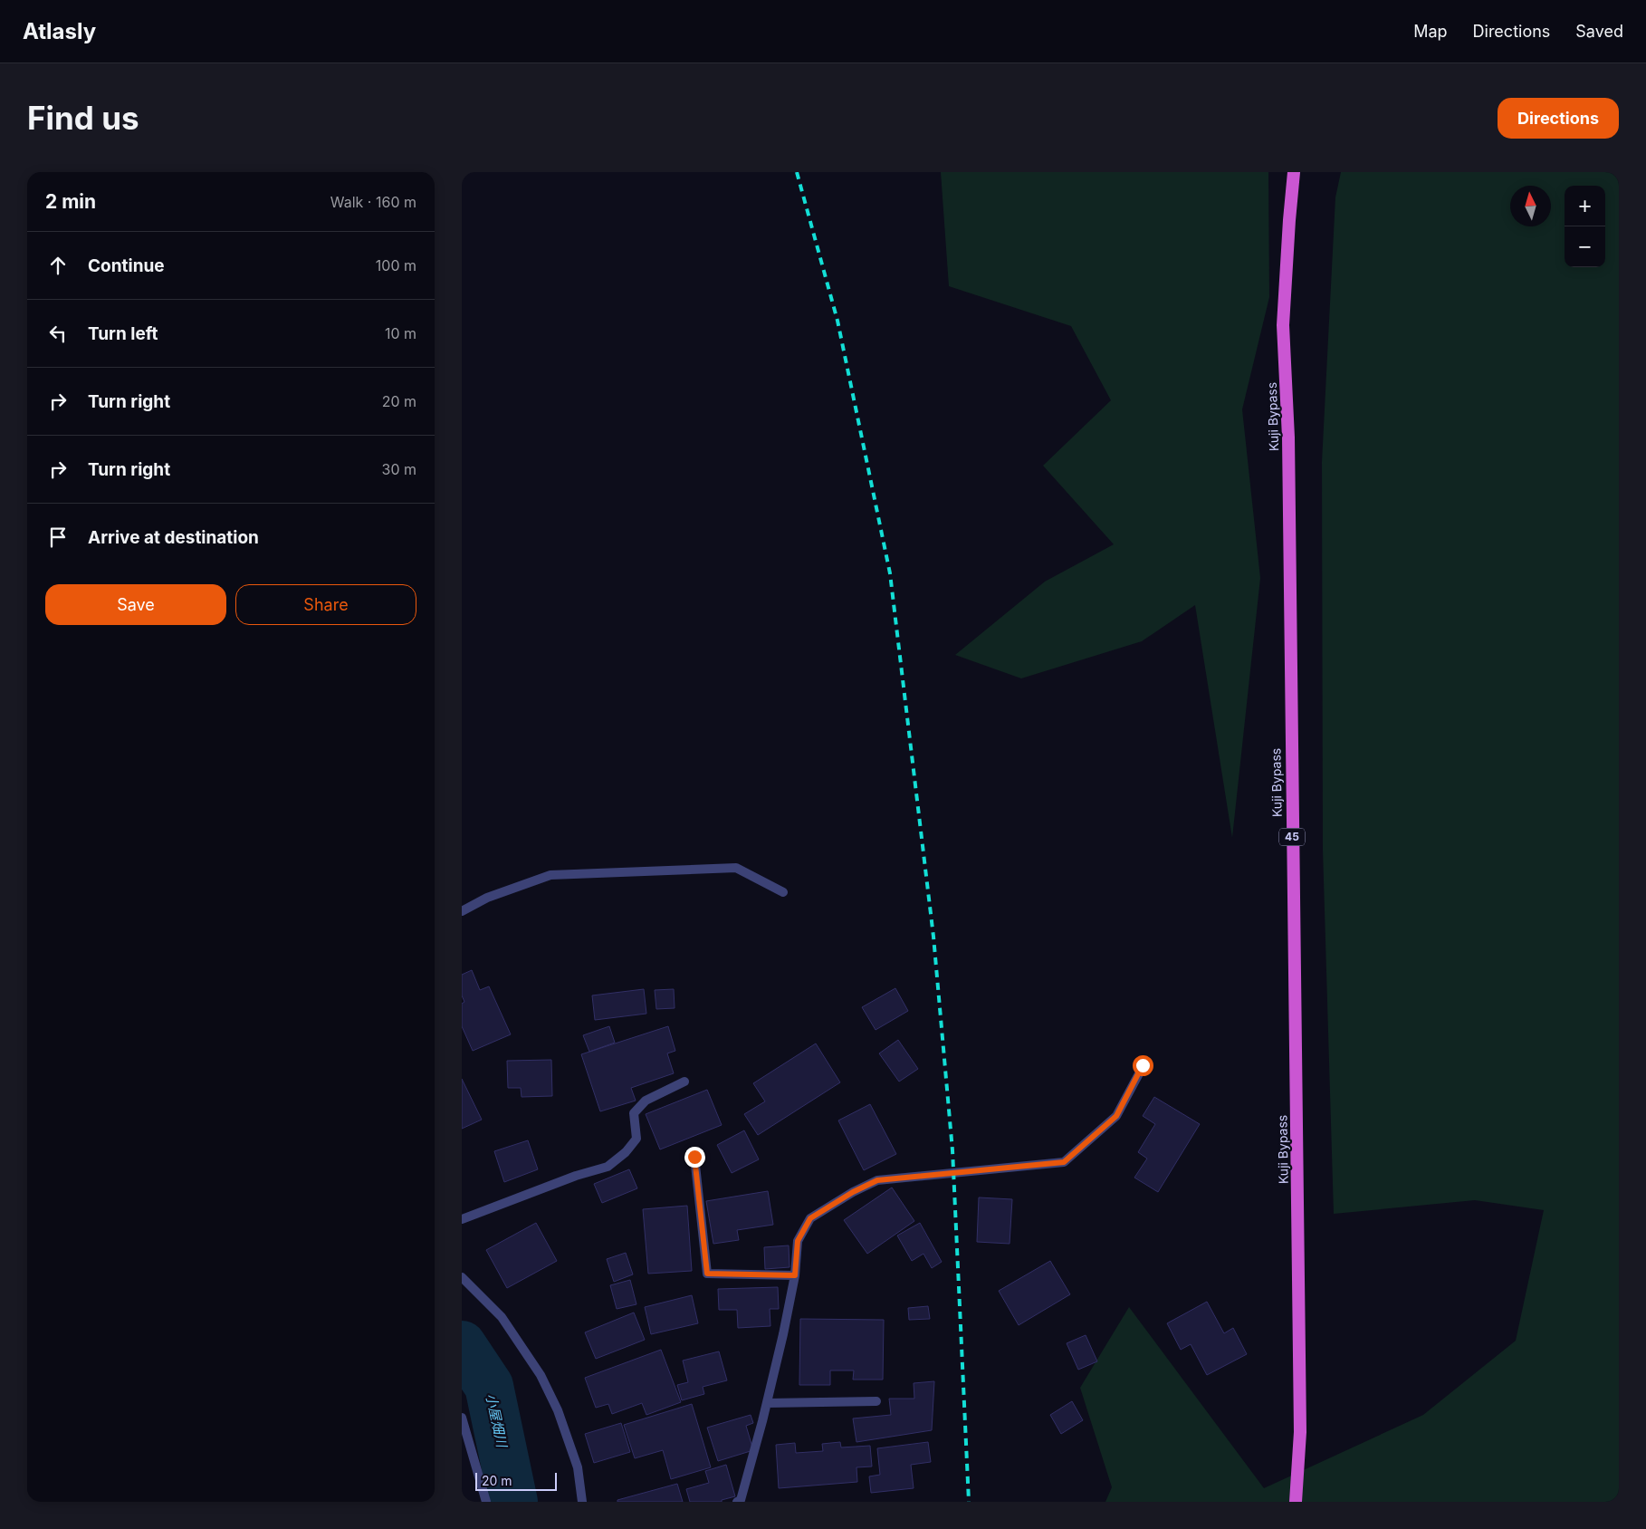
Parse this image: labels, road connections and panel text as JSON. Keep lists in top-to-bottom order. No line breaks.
{"streets":{"highway":["Kuji Bypass","45"]},"water":["小屋畑川"],"scale_bar":"20 m","north":"top","page":{"header":"Atlasly","nav":["Map","Directions","Saved"],"buttons":["Directions",["Save","Share"]],"title":"Find us","heading":["2 min","Walk · 160 m"],"map_buttons":["+","−"],"list":[["Continue","100 m"],["Turn left","10 m"],["Turn right","20 m"],["Turn right","30 m"],"Arrive at destination"],"scale":"20 m"}}
